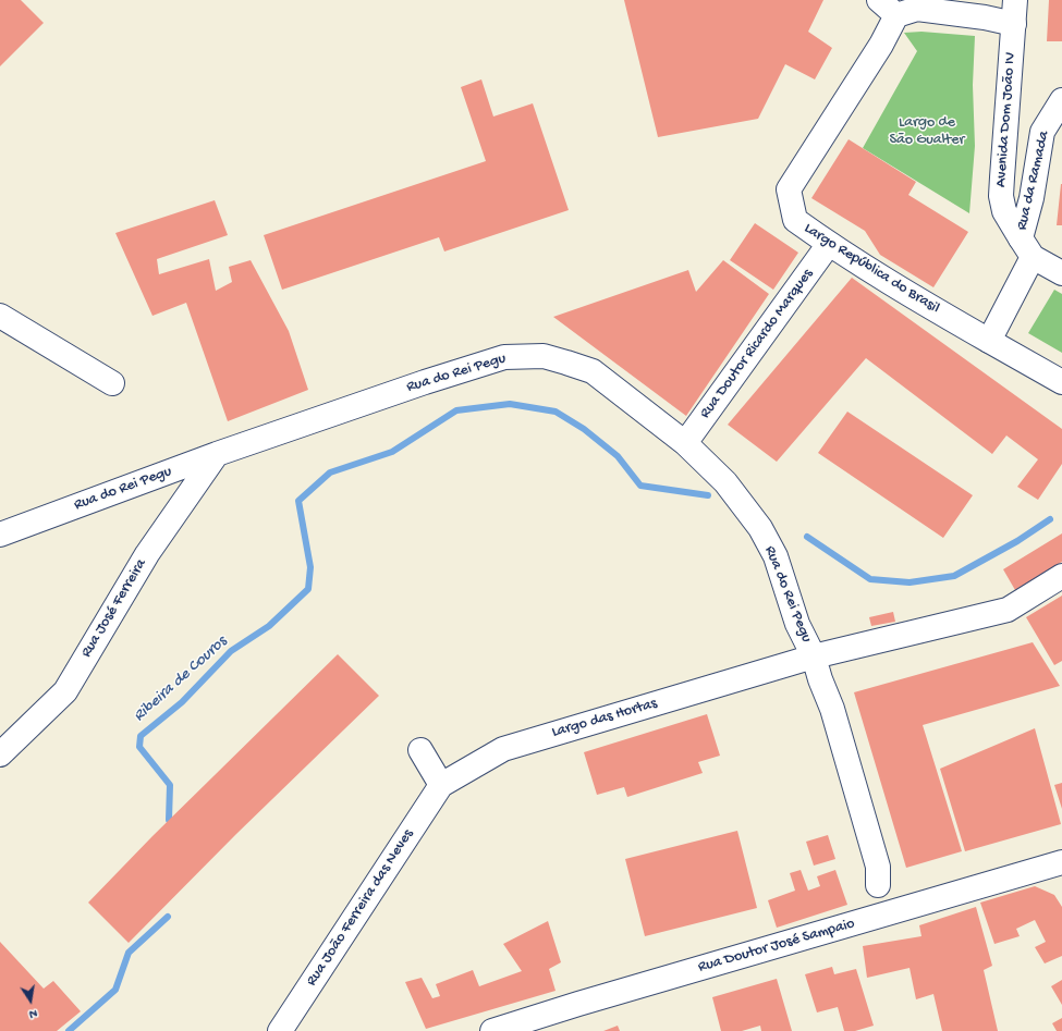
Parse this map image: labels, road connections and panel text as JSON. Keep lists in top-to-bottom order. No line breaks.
{"streets":{"street":["Avenida Dom João IV","Rua da Ramada","Largo República do Brasil","Rua Doutor Ricardo Marques","Rua do Rei Pegu","Rua José Ferreira","Largo das Hortas","Rua João Ferreira das Neves","Rua Doutor José Sampaio"]},"crossings":[["Avenida Dom João IV","Rua da Ramada"],["Largo República do Brasil","Rua Doutor Ricardo Marques"],["Rua Doutor Ricardo Marques","Rua do Rei Pegu"],["Rua do Rei Pegu","Rua José Ferreira"],["Rua do Rei Pegu","Largo das Hortas"],["Rua do Rei Pegu","Rua Doutor José Sampaio"],["Largo das Hortas","Rua João Ferreira das Neves"]],"water":["Ribeira de Couros"],"parks":["Largo de São Gualter"],"north":"bottom"}
